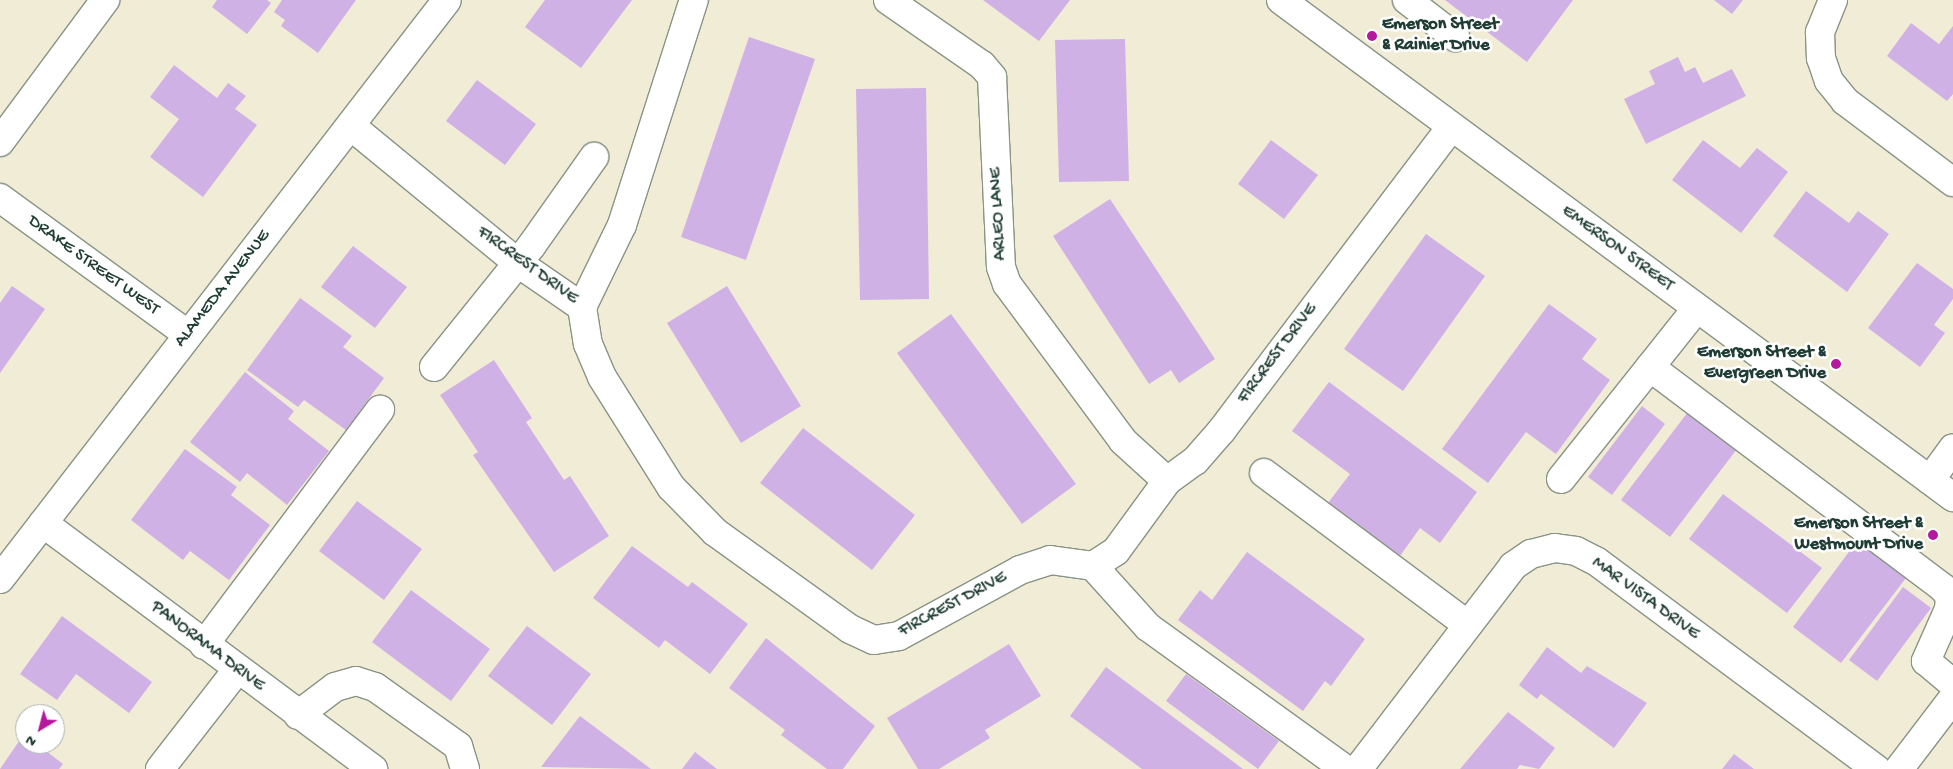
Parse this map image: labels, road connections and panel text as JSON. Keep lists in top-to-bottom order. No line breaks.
{"streets":{"street":["ARLEO LANE","EMERSON STREET","DRAKE STREET WEST","FIRCREST DRIVE","ALAMEDA AVENUE","MAR VISTA DRIVE","PANORAMA DRIVE"]},"crossings":[["ARLEO LANE","FIRCREST DRIVE"],["EMERSON STREET","FIRCREST DRIVE"],["DRAKE STREET WEST","ALAMEDA AVENUE"],["FIRCREST DRIVE","ALAMEDA AVENUE"],["ALAMEDA AVENUE","PANORAMA DRIVE"]],"places":["Emerson Street & Rainier Drive","Emerson Street & Evergreen Drive","Emerson Street & Westmount Drive"],"north":"bottom left"}
